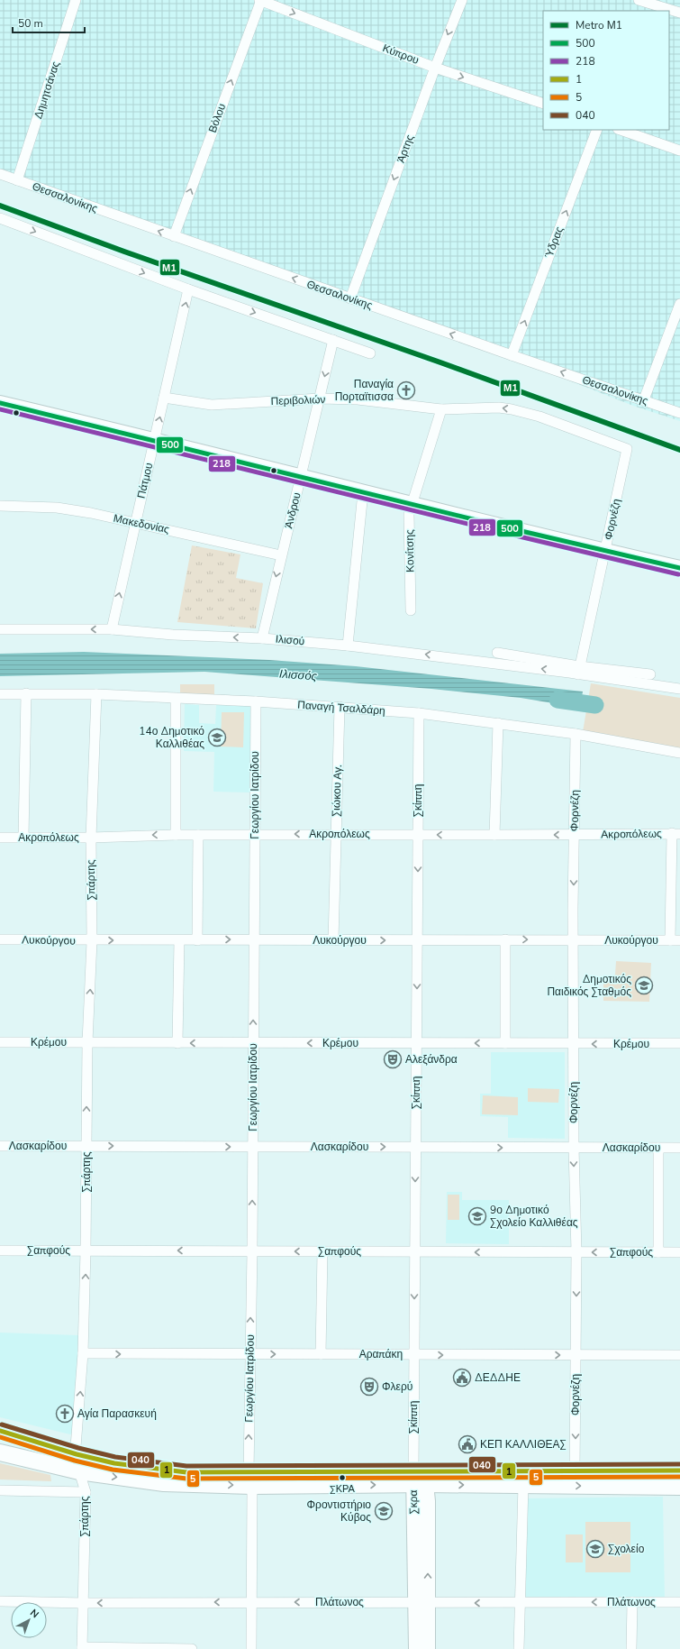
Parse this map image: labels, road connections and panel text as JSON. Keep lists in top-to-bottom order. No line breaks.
{"streets":{"street":["Κύπρου","Δημητσάνας","Βόλου","Άρτης","Θεσσαλονίκης","Ύδρας","Περιβολιών","Πάτμου","Άνδρου","Φορνέζη","Μακεδονίας","Κονίτσης","Ιλισού","Παναγή Τσαλδάρη","Σιώκου Αγ.","Γεωργίου Ιατρίδου","Σκίππη","Ακροπόλεως","Σπάρτης","Λυκούργου","Κρέμου","Λασκαρίδου","Σαπφούς","Αραπάκη","Σκρα","Πλάτωνος"]},"crossings":[["Κύπρου","Βόλου"],["Κύπρου","Άρτης"],["Δημητσάνας","Θεσσαλονίκης"],["Βόλου","Θεσσαλονίκης"],["Άρτης","Θεσσαλονίκης"],["Θεσσαλονίκης","Ύδρας"],["Περιβολιών","Πάτμου"],["Περιβολιών","Άνδρου"],["Περιβολιών","Φορνέζη"],["Περιβολιών","Κονίτσης"],["Πάτμου","Μακεδονίας"],["Πάτμου","Ιλισού"],["Άνδρου","Μακεδονίας"],["Άνδρου","Ιλισού"],["Φορνέζη","Ιλισού"],["Φορνέζη","Παναγή Τσαλδάρη"],["Φορνέζη","Ακροπόλεως"],["Φορνέζη","Λυκούργου"],["Φορνέζη","Κρέμου"],["Φορνέζη","Λασκαρίδου"],["Φορνέζη","Σαπφούς"],["Φορνέζη","Αραπάκη"],["Παναγή Τσαλδάρη","Σιώκου Αγ."],["Παναγή Τσαλδάρη","Γεωργίου Ιατρίδου"],["Παναγή Τσαλδάρη","Σκίππη"],["Παναγή Τσαλδάρη","Σπάρτης"],["Σιώκου Αγ.","Ακροπόλεως"],["Σιώκου Αγ.","Λυκούργου"],["Γεωργίου Ιατρίδου","Ακροπόλεως"],["Γεωργίου Ιατρίδου","Λυκούργου"],["Γεωργίου Ιατρίδου","Κρέμου"],["Γεωργίου Ιατρίδου","Λασκαρίδου"],["Γεωργίου Ιατρίδου","Σαπφούς"],["Γεωργίου Ιατρίδου","Αραπάκη"],["Γεωργίου Ιατρίδου","Πλάτωνος"],["Σκίππη","Ακροπόλεως"],["Σκίππη","Λυκούργου"],["Σκίππη","Κρέμου"],["Σκίππη","Λασκαρίδου"],["Σκίππη","Σαπφούς"],["Σκίππη","Αραπάκη"],["Σκίππη","Σκρα"],["Ακροπόλεως","Σπάρτης"],["Σπάρτης","Λυκούργου"],["Σπάρτης","Κρέμου"],["Σπάρτης","Λασκαρίδου"],["Σπάρτης","Σαπφούς"],["Σπάρτης","Αραπάκη"],["Σπάρτης","Πλάτωνος"],["Σκρα","Πλάτωνος"]],"one_way":["Κύπρου","Βόλου","Άρτης","Ύδρας","Περιβολιών","Πάτμου","Φορνέζη","Ιλισού","Σκίππη","Ακροπόλεως","Σπάρτης","Λυκούργου","Κρέμου","Λασκαρίδου","Σαπφούς","Αραπάκη","Πλάτωνος"],"water":["Ιλισσός"],"places":{"church":["Παναγία Πορταϊτισσα","Αγία Παρασκευή"],"school or university":["14ο Δημοτικό Καλλιθέας","Δημοτικός Παιδικός Σταθμός","9ο Δημοτικό Σχολείο Καλλιθέας","Φροντιστήριο Κύβος","Σχολείο"],"theatre":["Αλεξάνδρα","Φλερύ"],"public building":["ΔΕΔΔΗΕ","ΚΕΠ ΚΑΛΛΙΘΕΑΣ"],"other":["ΣΚΡΑ"]},"lines":["metro line Μ1","transit line 500","transit line 218","transit line 040","transit line 1","transit line 5"],"legend":["Metro Μ1","500","218","1","5","040"],"scale_bar":"50 m","north":"top right"}
